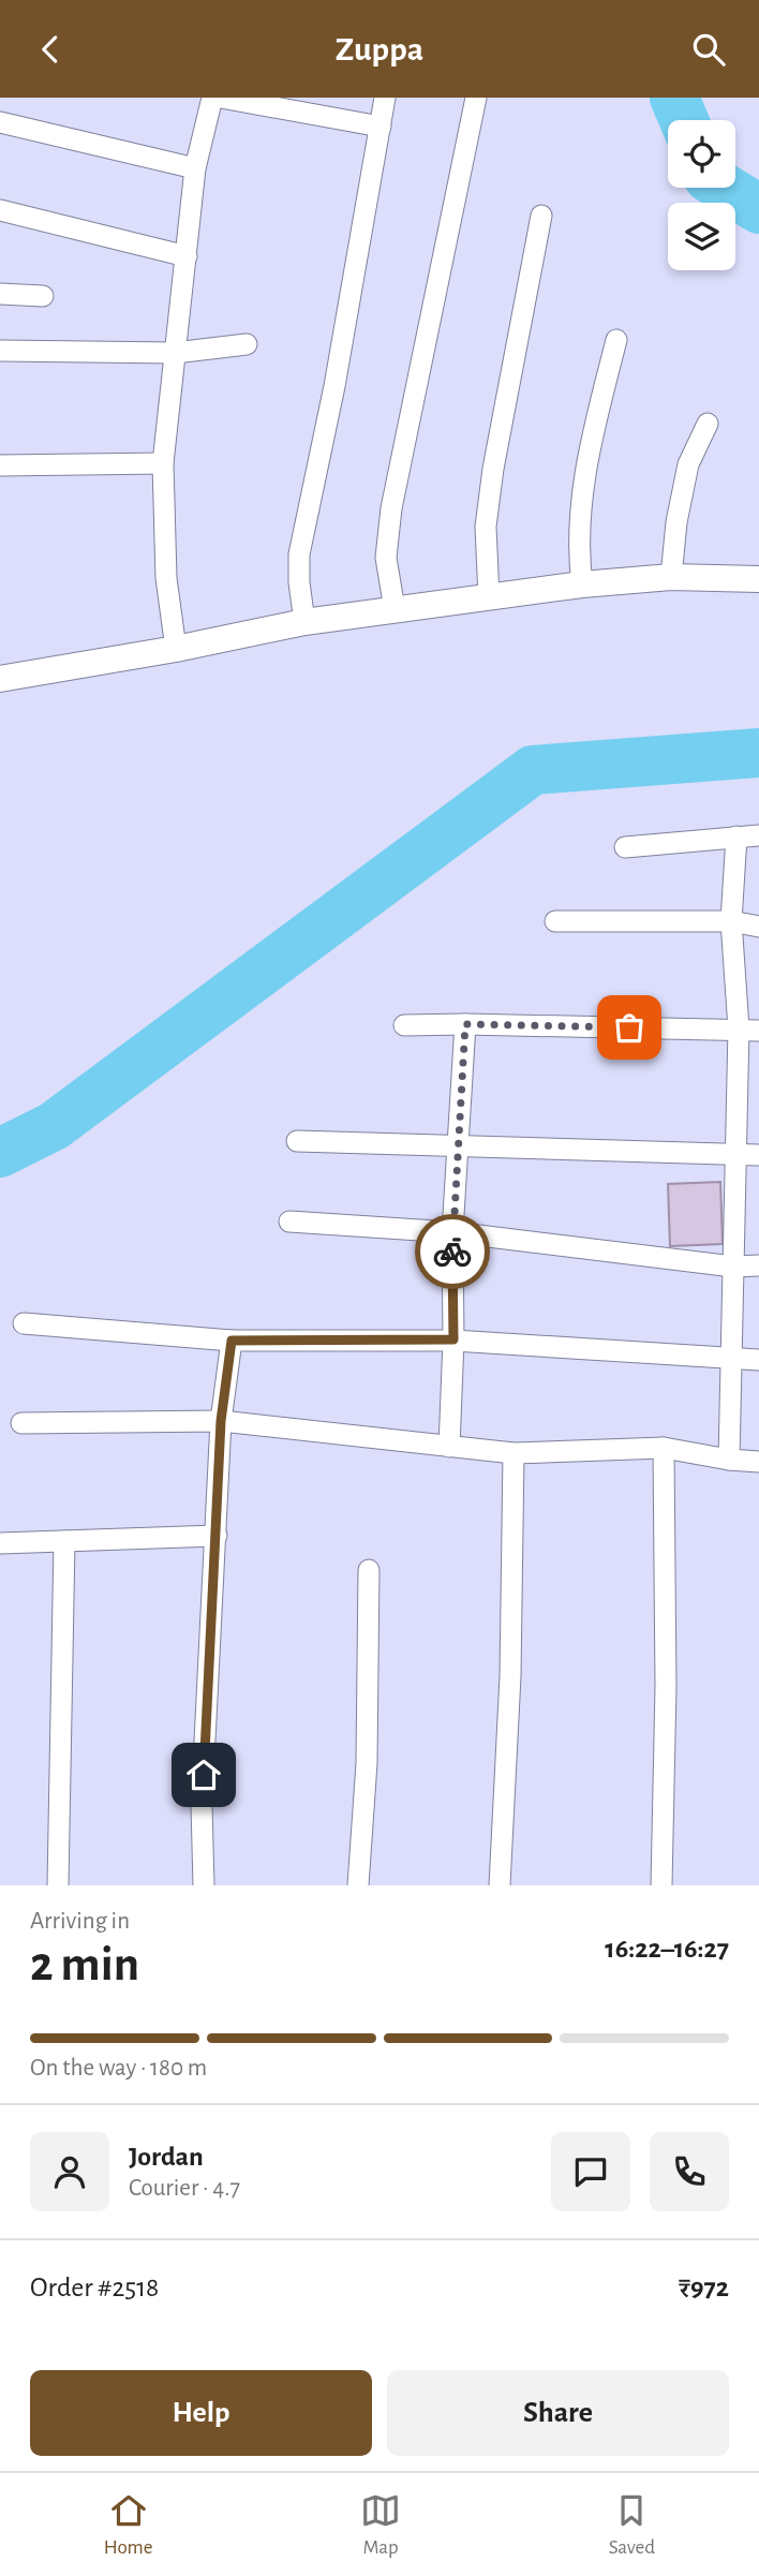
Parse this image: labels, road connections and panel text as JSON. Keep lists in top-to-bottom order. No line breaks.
{"page":{"header":"Zuppa","heading":["2 min","Arriving in","16:22–16:27"],"panel":["Jordan","Courier · 4.7","Order #2518","₹972"],"bar":"On the way · 180 m","buttons":["Help","Share"],"tabs":["Home","Map","Saved"]}}
